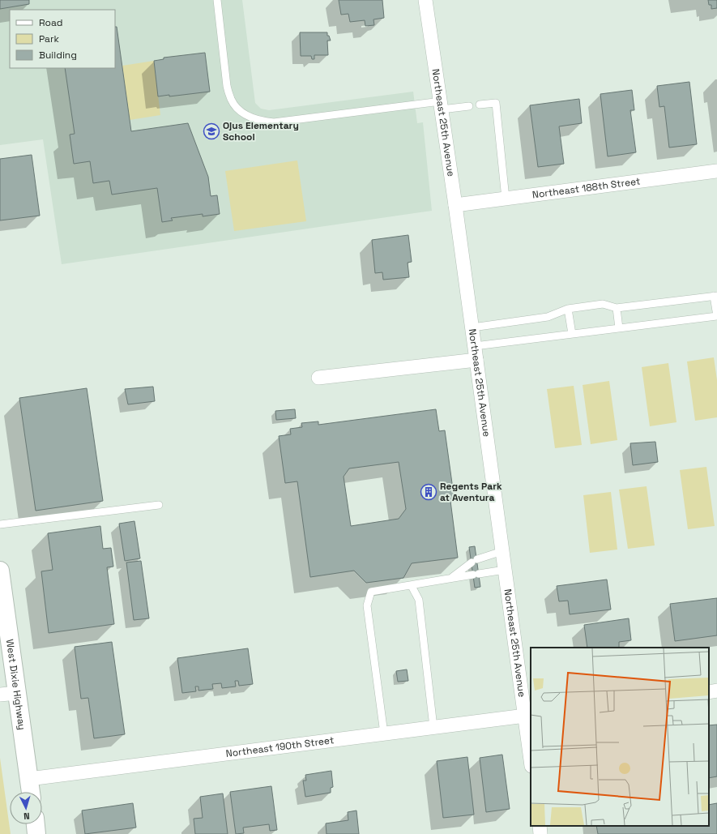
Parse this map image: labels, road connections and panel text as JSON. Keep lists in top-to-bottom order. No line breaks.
{"streets":{"street":["Northeast 25th Avenue","Northeast 188th Street","West Dixie Highway","Northeast 190th Street"]},"crossings":[["Northeast 25th Avenue","Northeast 188th Street"],["Northeast 25th Avenue","Northeast 190th Street"],["West Dixie Highway","Northeast 190th Street"]],"places":{"school or university":["Ojus Elementary School"],"building":["Regents Park at Aventura"]},"legend":["Road","Park","Building"],"north":"bottom"}
